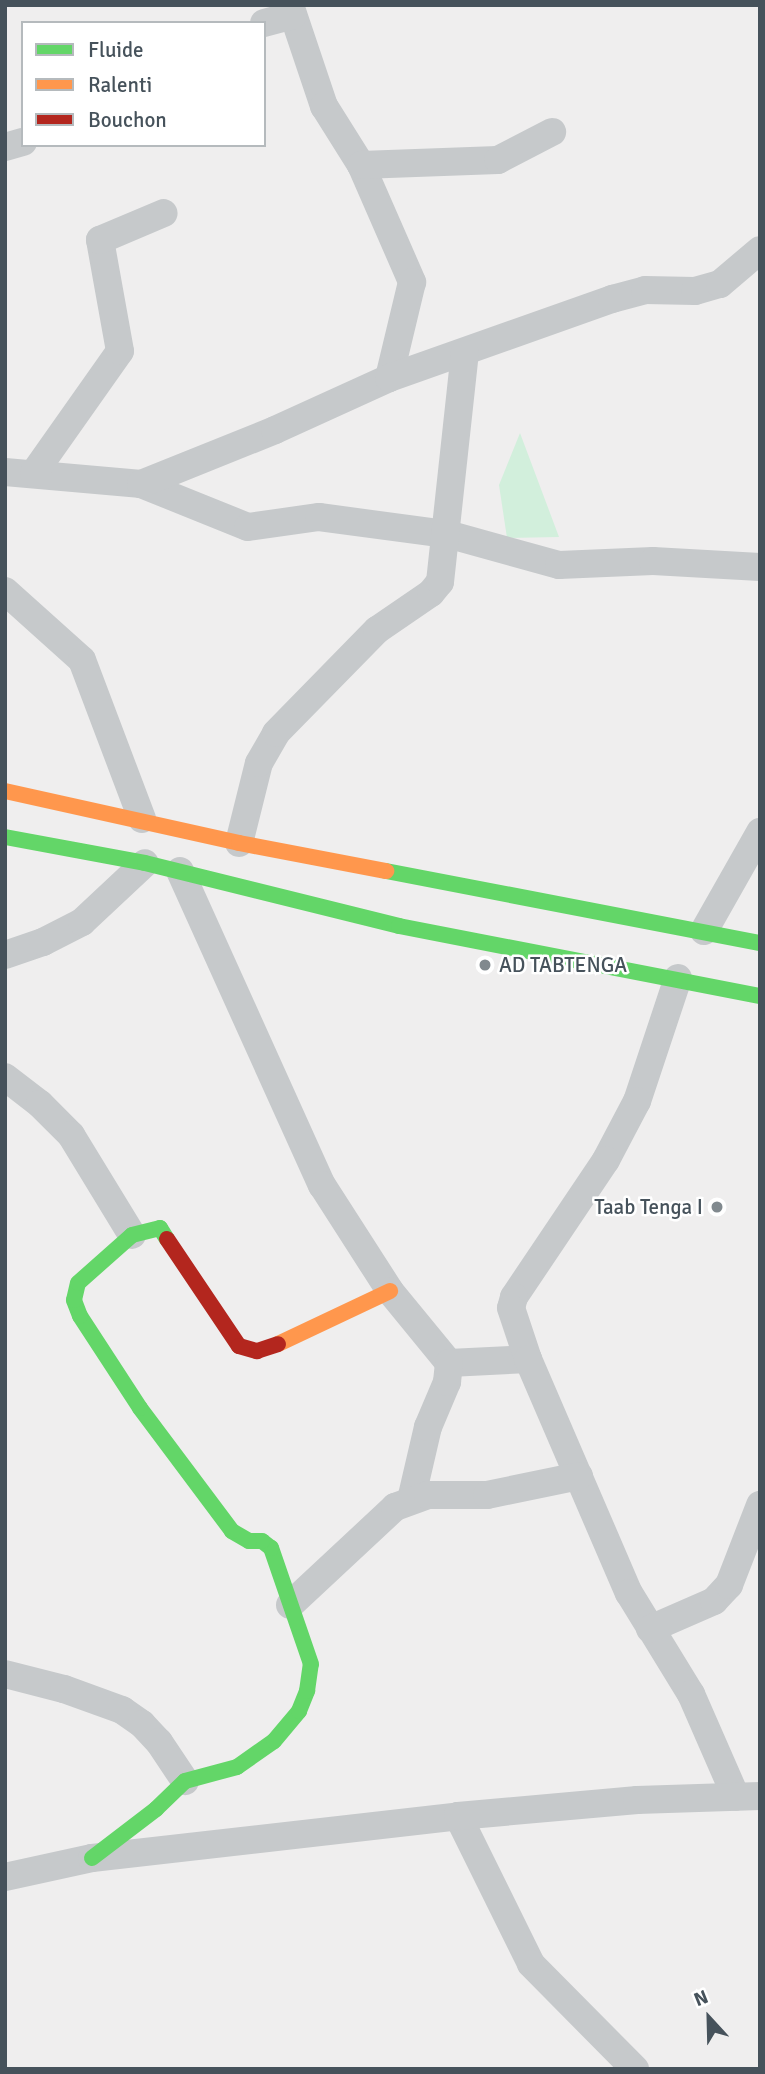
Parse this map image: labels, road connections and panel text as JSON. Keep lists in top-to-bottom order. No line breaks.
{"places":["AD TABTENGA","Taab Tenga I"],"legend":["Fluide","Ralenti","Bouchon"],"north":"top"}
